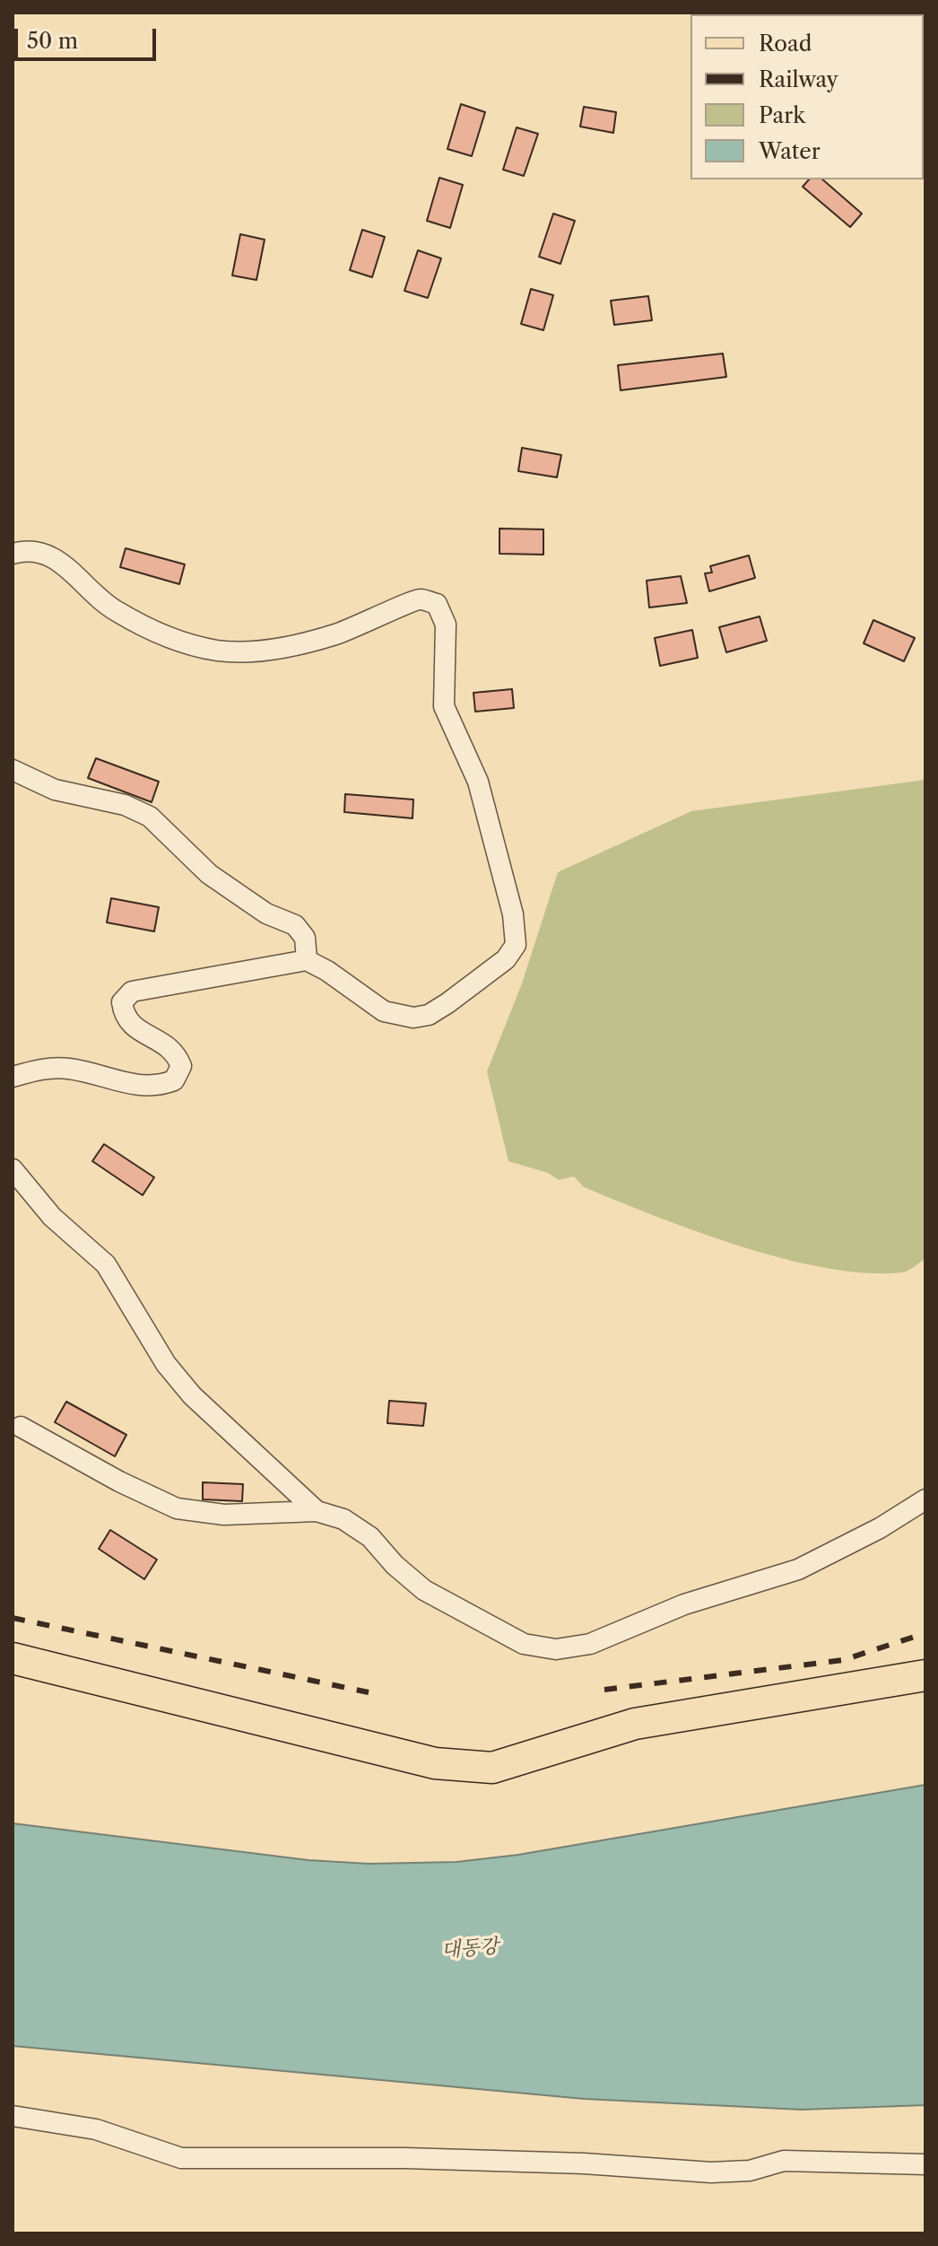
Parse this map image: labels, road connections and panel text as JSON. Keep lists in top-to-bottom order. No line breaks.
{"water":["대동강"],"legend":["Road","Railway","Park","Water"],"scale_bar":"50 m"}
